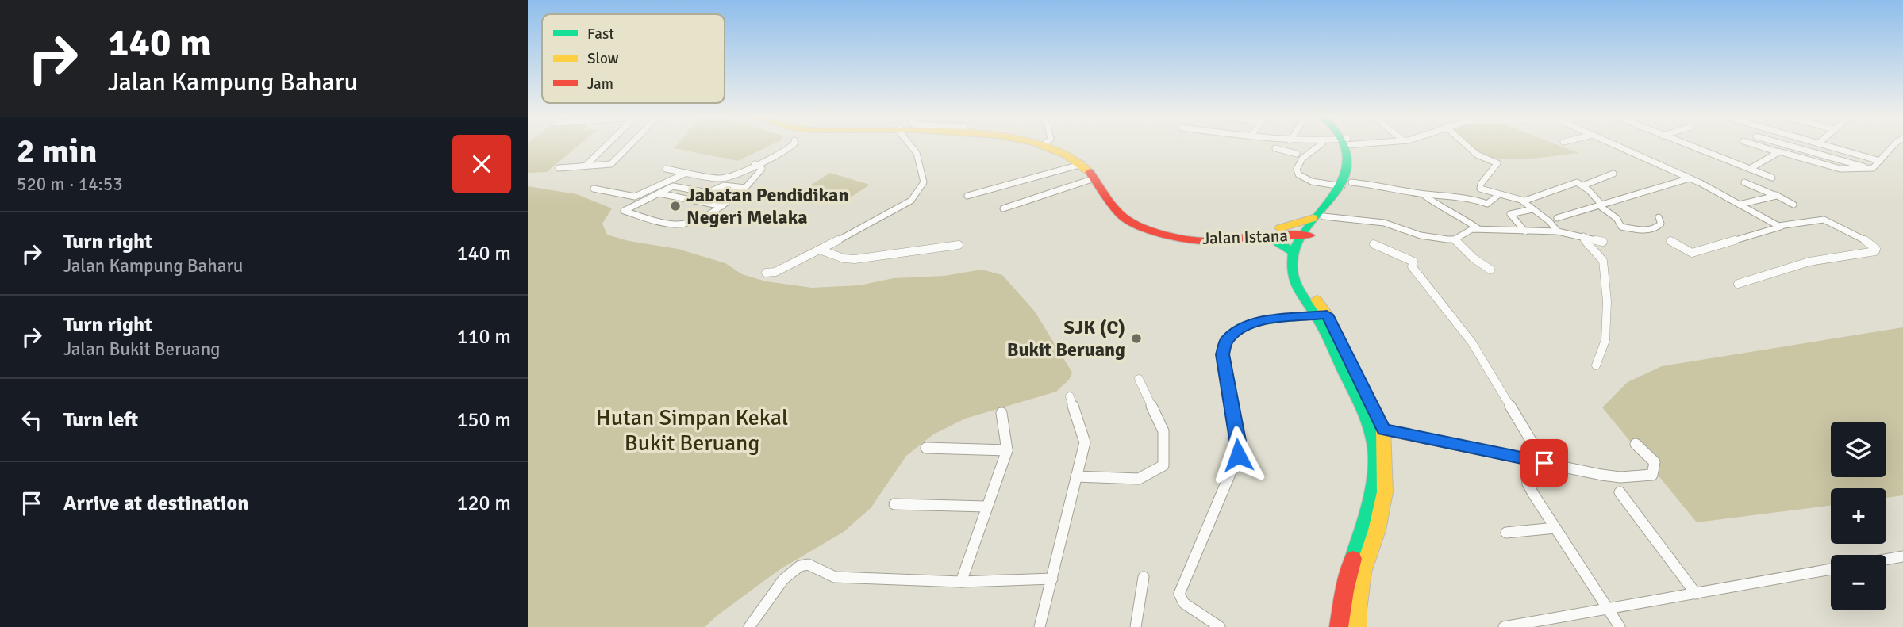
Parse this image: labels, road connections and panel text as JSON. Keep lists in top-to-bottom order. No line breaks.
{"streets":{"main road":["Jalan Istana"]},"parks":["Hutan Simpan Kekal Bukit Beruang"],"places":["Jabatan Pendidikan Negeri Melaka","SJK (C) Bukit Beruang"],"legend":["Fast","Slow","Jam"],"page":{"turn":["140 m","Jalan Kampung Baharu"],"heading":["2 min","520 m · 14:53"],"list":[{"name":"Turn right","note":"Jalan Kampung Baharu","value":"140 m"},{"name":"Turn right","note":"Jalan Bukit Beruang","value":"110 m"},{"name":"Turn left","value":"150 m"},{"name":"Arrive at destination","value":"120 m"}],"map_buttons":["+","−"]}}
